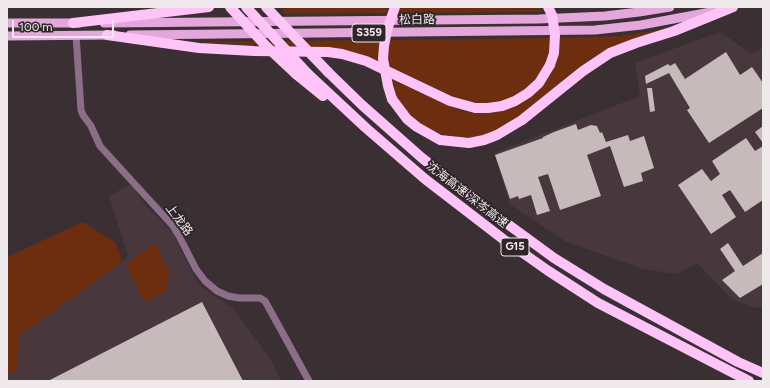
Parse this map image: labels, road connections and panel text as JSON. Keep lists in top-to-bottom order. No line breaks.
{"streets":{"highway":["沈海高速 深岑高速","G15"],"main road":["松白路","S359"],"street":["上龙路"]},"crossings":[["松白路","上龙路"]],"scale_bar":"100 m"}
